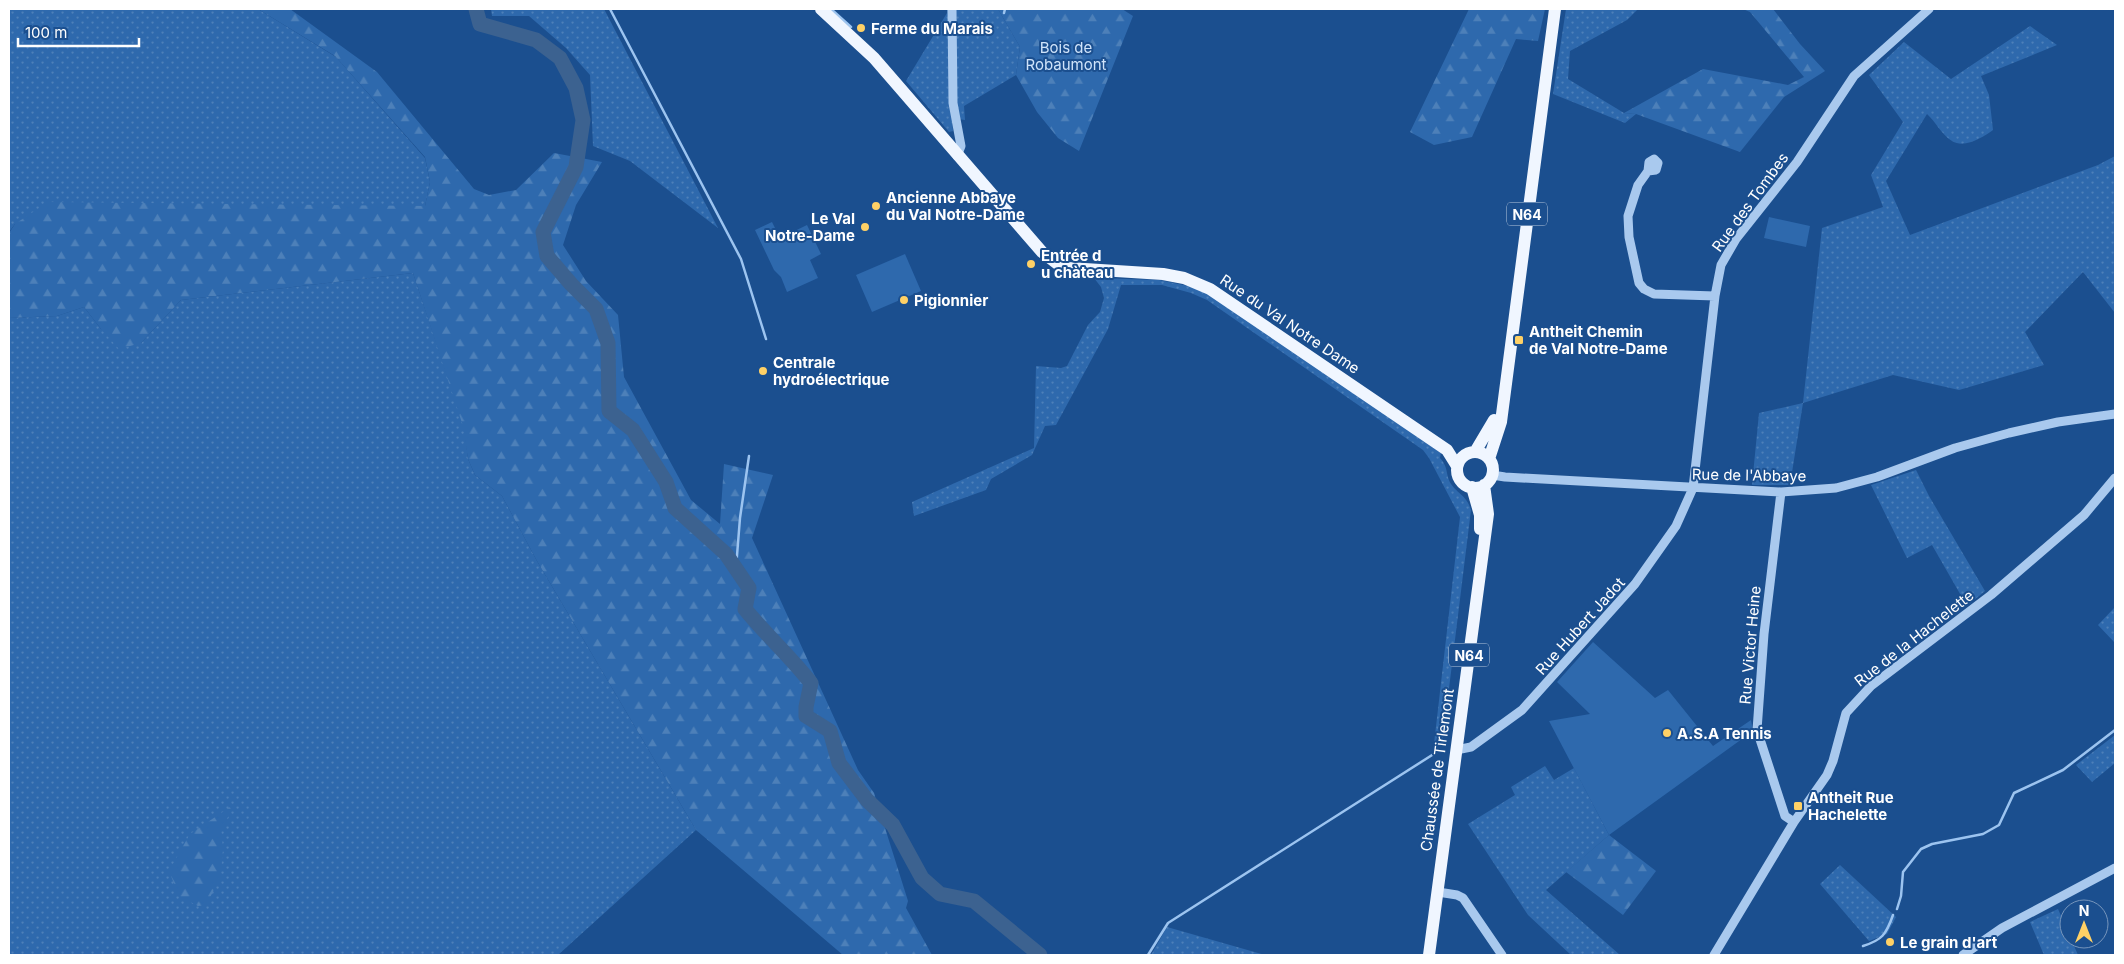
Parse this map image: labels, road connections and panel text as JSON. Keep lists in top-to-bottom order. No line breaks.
{"streets":{"main road":["N64","Rue du Val Notre Dame","Chaussée de Tirlemont"],"street":["Rue des Tombes","Rue de l'Abbaye","Rue Hubert Jadot","Rue de la Hachelette","Rue Victor Heine"]},"crossings":[["Rue des Tombes","Rue de l'Abbaye"],["Rue des Tombes","Rue Hubert Jadot"],["Rue du Val Notre Dame","Rue de l'Abbaye"],["Rue du Val Notre Dame","Chaussée de Tirlemont"],["Rue de l'Abbaye","Rue Hubert Jadot"],["Rue de l'Abbaye","Rue Victor Heine"],["Rue de l'Abbaye","Chaussée de Tirlemont"],["Rue Hubert Jadot","Chaussée de Tirlemont"],["Rue de la Hachelette","Rue Victor Heine"]],"parks":["Bois de Robaumont"],"places":{"other":["Ferme du Marais","Ancienne Abbaye du Val Notre-Dame","Le Val Notre-Dame","Entrée d u chàteau","Pigionnier","Centrale hydroélectrique","A.S.A Tennis","Le grain d'art"],"transit":["Antheit Chemin de Val Notre-Dame","Antheit Rue Hachelette"]},"scale_bar":"100 m","north":"top"}
